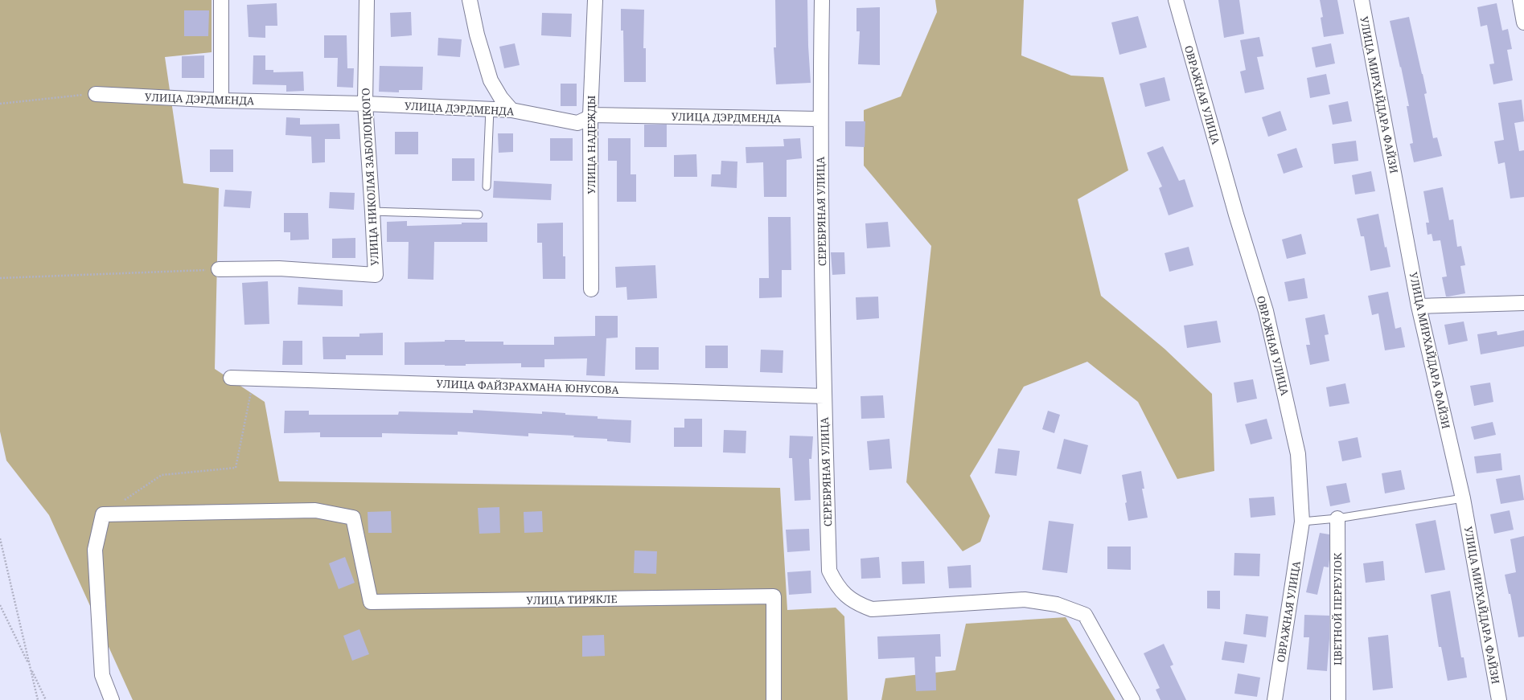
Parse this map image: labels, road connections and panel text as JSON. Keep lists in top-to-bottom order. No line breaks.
{"streets":{"street":["ОВРАЖНАЯ УЛИЦА","УЛИЦА МИРХАЙДАРА ФАЙЗИ","УЛИЦА ДЭРДМЕНДА","УЛИЦА НАДЕЖДЫ","УЛИЦА НИКОЛАЯ ЗАБОЛОЦКОГО","СЕРЕБРЯНАЯ УЛИЦА","УЛИЦА ФАЙЗРАХМАНА ЮНУСОВА","УЛИЦА ТИРЯКЛЕ","ЦВЕТНОЙ ПЕРЕУЛОК"]},"crossings":[["УЛИЦА ДЭРДМЕНДА","УЛИЦА НАДЕЖДЫ"],["УЛИЦА ДЭРДМЕНДА","УЛИЦА НИКОЛАЯ ЗАБОЛОЦКОГО"],["УЛИЦА ДЭРДМЕНДА","СЕРЕБРЯНАЯ УЛИЦА"],["СЕРЕБРЯНАЯ УЛИЦА","УЛИЦА ФАЙЗРАХМАНА ЮНУСОВА"]]}
